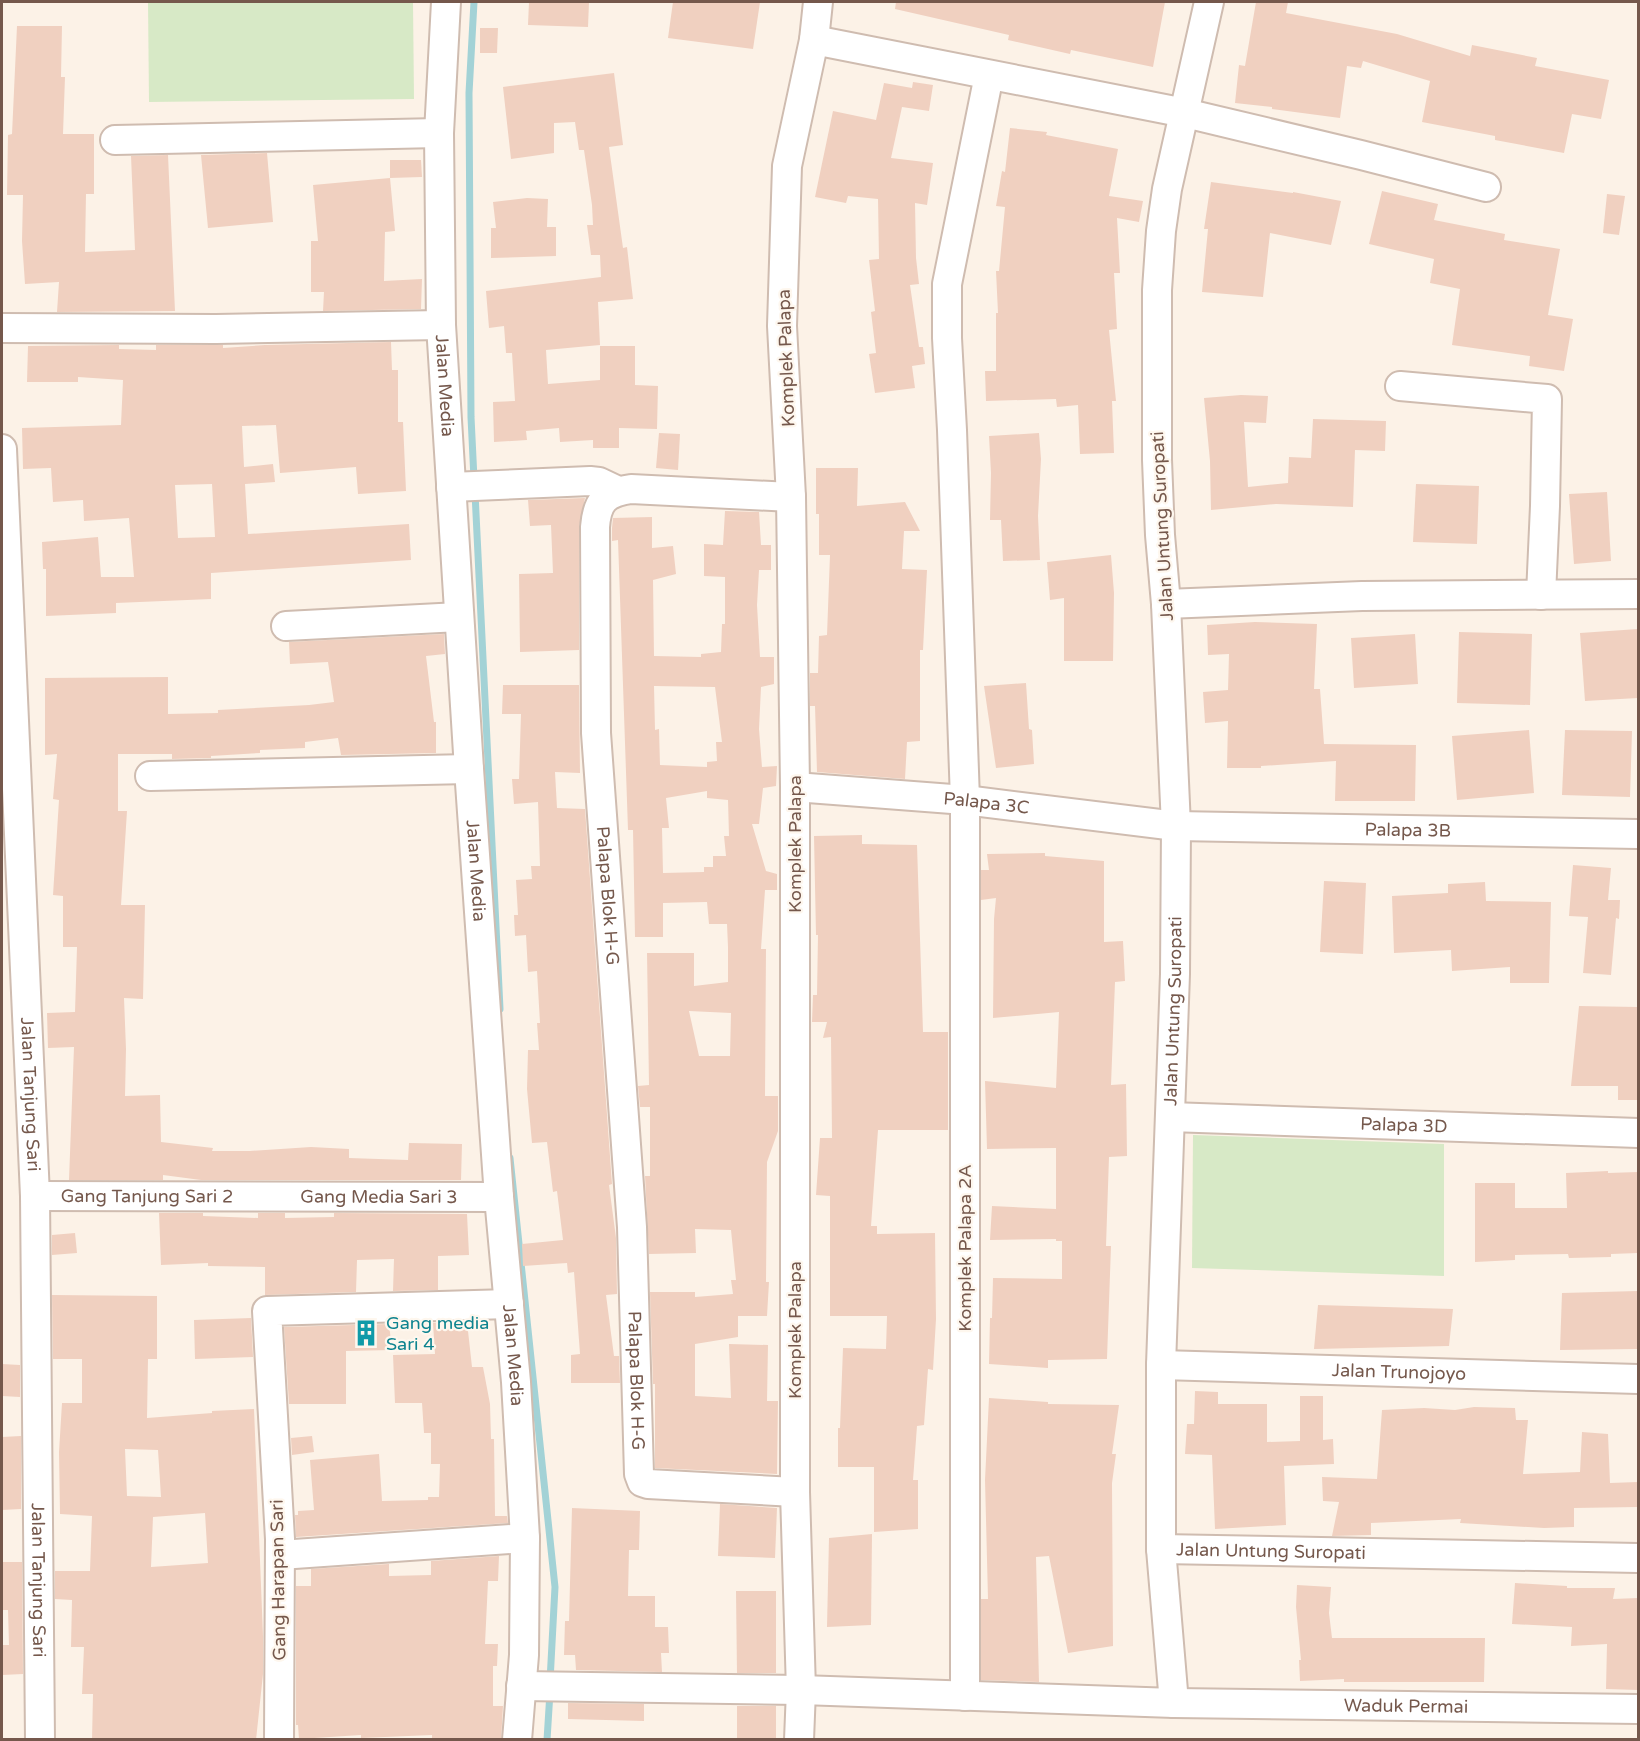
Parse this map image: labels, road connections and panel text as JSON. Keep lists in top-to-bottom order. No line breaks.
{"streets":{"street":["Komplek Palapa","Jalan Media","Jalan Untung Suropati","Palapa 3C","Palapa 3B","Palapa Blok H-G","Jalan Tanjung Sari","Palapa 3D","Gang Tanjung Sari 2","Gang Media Sari 3","Komplek Palapa 2A","Jalan Trunojoyo","Gang Harapan Sari","Waduk Permai"]},"crossings":[["Komplek Palapa","Palapa 3C"],["Komplek Palapa","Palapa Blok H-G"],["Komplek Palapa","Waduk Permai"],["Jalan Media","Gang Media Sari 3"],["Jalan Media","Gang Harapan Sari"],["Jalan Media","Waduk Permai"],["Jalan Untung Suropati","Palapa 3C"],["Jalan Untung Suropati","Palapa 3B"],["Jalan Untung Suropati","Palapa 3D"],["Jalan Untung Suropati","Jalan Trunojoyo"],["Palapa 3C","Palapa 3B"],["Palapa 3C","Komplek Palapa 2A"],["Jalan Tanjung Sari","Gang Tanjung Sari 2"],["Gang Tanjung Sari 2","Gang Media Sari 3"],["Komplek Palapa 2A","Waduk Permai"]],"places":{"building":["Gang media Sari 4"]}}
